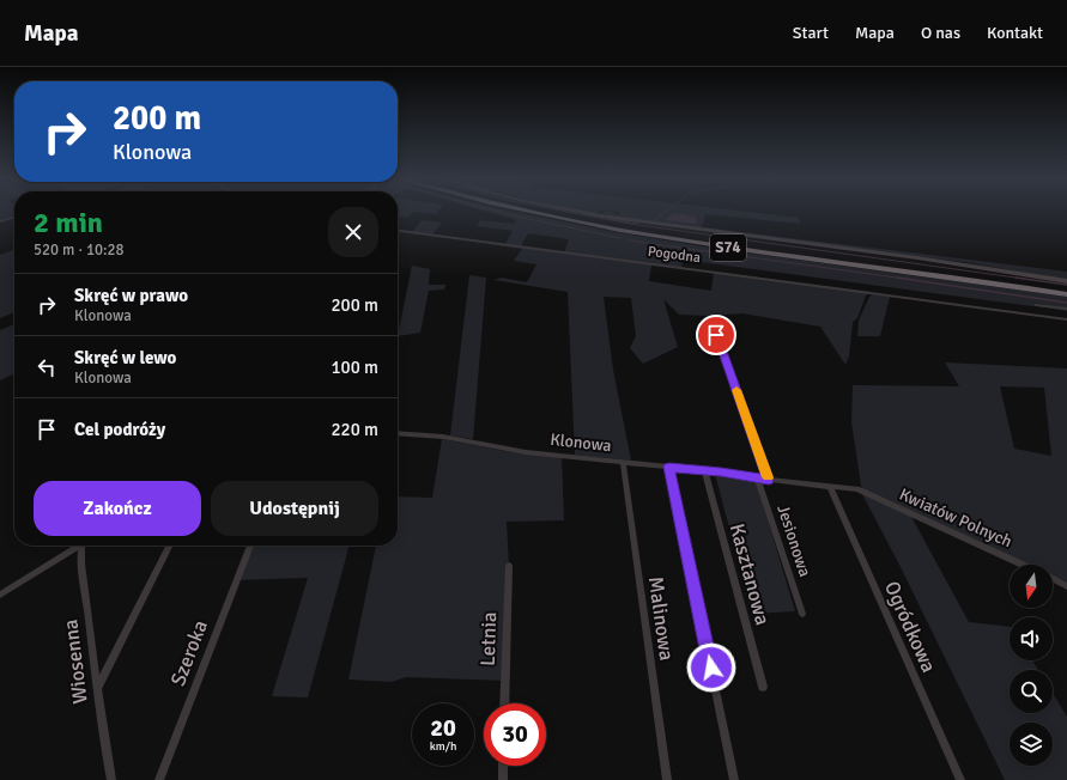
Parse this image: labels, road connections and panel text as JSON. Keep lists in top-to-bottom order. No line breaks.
{"streets":{"highway":["S74"],"street":["Pogodna","Klonowa","Kwiatów Polnych","Jesionowa","Kasztanowa","Malinowa","Ogródkowa","Letnia","Szeroka","Wiosenna"]},"crossings":[["Klonowa","Kwiatów Polnych"],["Klonowa","Jesionowa"],["Klonowa","Kasztanowa"],["Klonowa","Malinowa"],["Klonowa","Ogródkowa"]],"north":"bottom","page":{"header":"Mapa","nav":["Start","Mapa","O nas","Kontakt"],"turn":["200 m","Klonowa"],"heading":["2 min","520 m · 10:28"],"list":[{"name":"Skręć w prawo","note":"Klonowa","value":"200 m"},{"name":"Skręć w lewo","note":"Klonowa","value":"100 m"},{"name":"Cel podróży","value":"220 m"}],"buttons":["Zakończ","Udostępnij"],"speed":"20 km/h","limit":"30"}}
